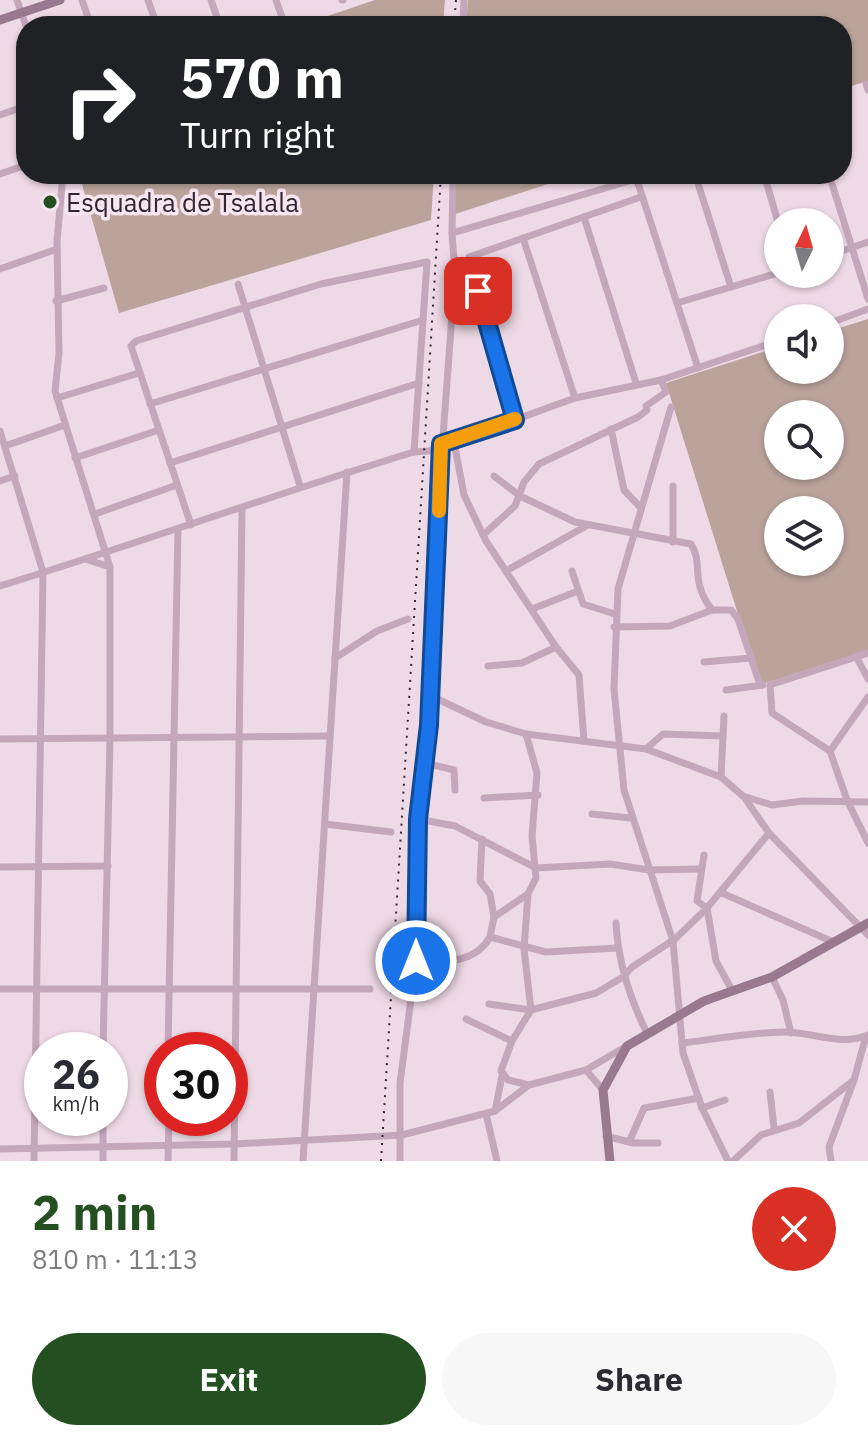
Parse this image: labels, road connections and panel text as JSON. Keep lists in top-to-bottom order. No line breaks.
{"places":["Esquadra de Tsalala"],"north":"top","page":{"turn":["570 m","Turn right"],"speed":"26 km/h","limit":"30","heading":["2 min","810 m · 11:13"],"buttons":["Exit","Share"]}}
